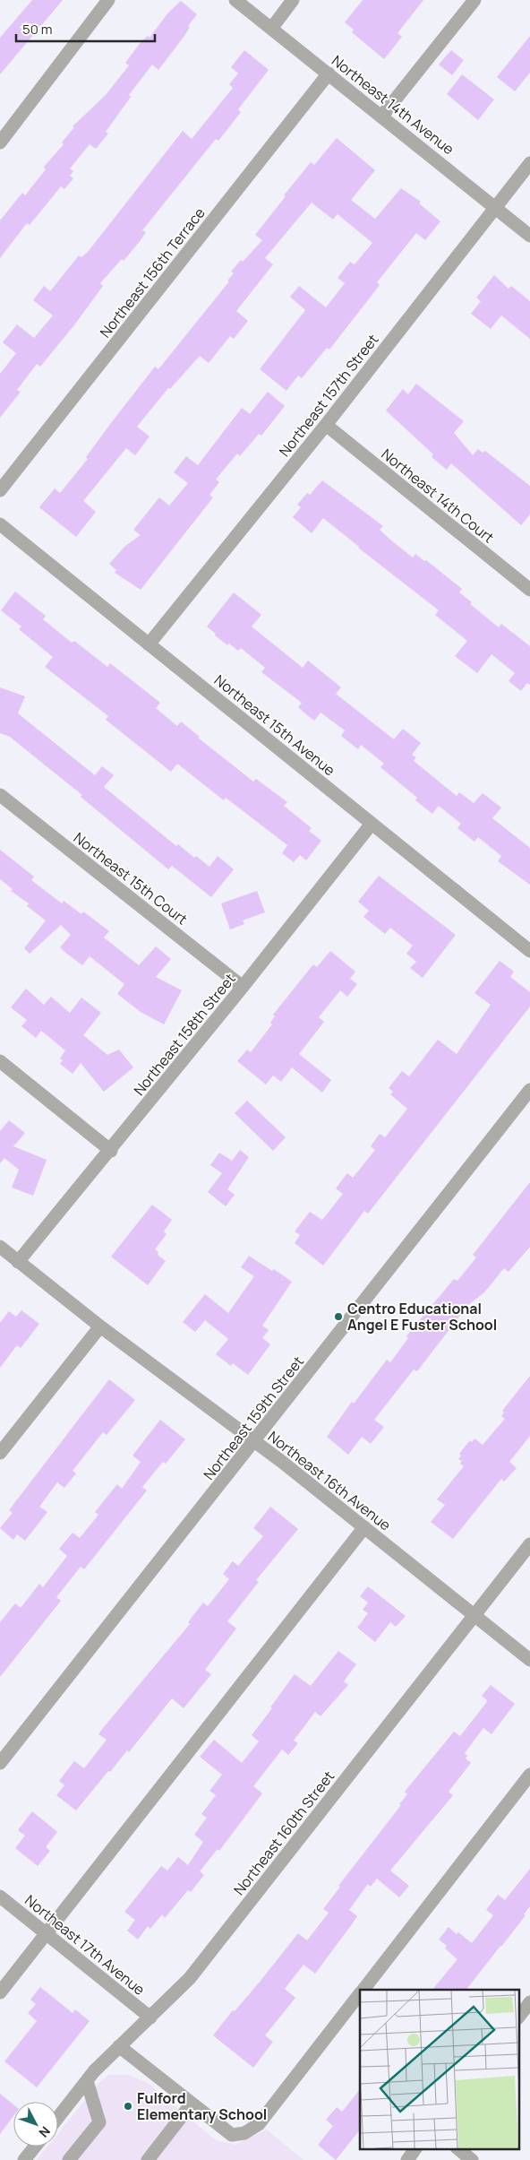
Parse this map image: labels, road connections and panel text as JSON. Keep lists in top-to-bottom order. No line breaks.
{"streets":{"street":["Northeast 14th Avenue","Northeast 156th Terrace","Northeast 157th Street","Northeast 14th Court","Northeast 15th Avenue","Northeast 15th Court","Northeast 158th Street","Northeast 159th Street","Northeast 16th Avenue","Northeast 160th Street","Northeast 17th Avenue"]},"crossings":[["Northeast 14th Avenue","Northeast 156th Terrace"],["Northeast 14th Avenue","Northeast 157th Street"],["Northeast 157th Street","Northeast 14th Court"],["Northeast 157th Street","Northeast 15th Avenue"],["Northeast 15th Avenue","Northeast 158th Street"],["Northeast 15th Court","Northeast 158th Street"],["Northeast 158th Street","Northeast 16th Avenue"],["Northeast 159th Street","Northeast 16th Avenue"],["Northeast 16th Avenue","Northeast 160th Street"],["Northeast 160th Street","Northeast 17th Avenue"]],"places":["Centro Educational Angel E Fuster School","Fulford Elementary School"],"scale_bar":"50 m","north":"bottom right"}
